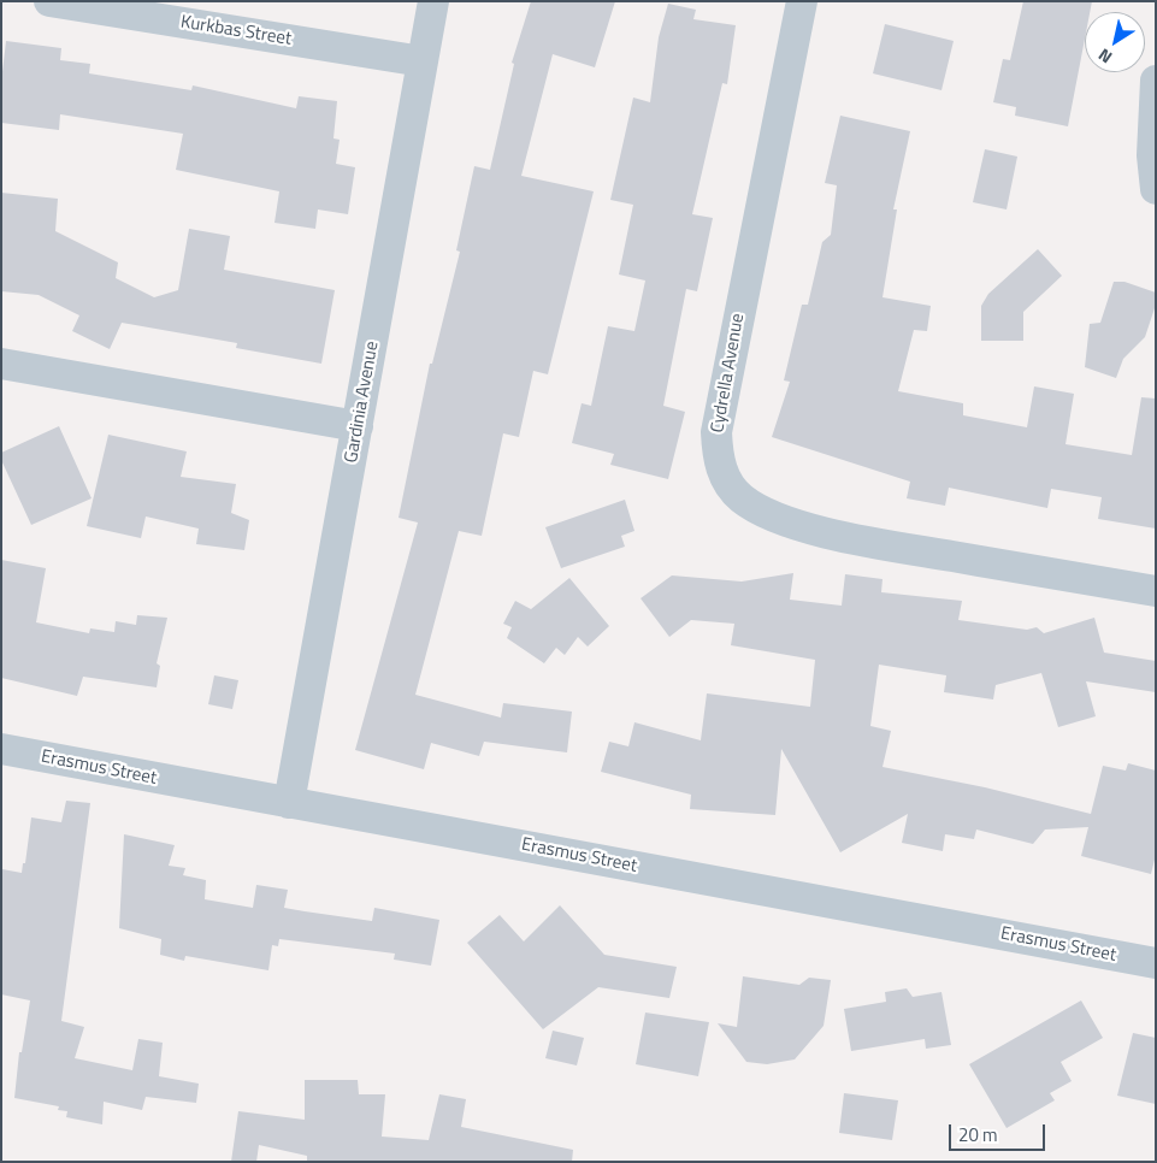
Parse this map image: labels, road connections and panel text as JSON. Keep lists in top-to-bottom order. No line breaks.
{"streets":{"street":["Kurkbas Street","Cydrella Avenue","Gardinia Avenue","Erasmus Street"]},"crossings":[["Kurkbas Street","Gardinia Avenue"],["Gardinia Avenue","Erasmus Street"]],"scale_bar":"20 m","north":"bottom left"}
